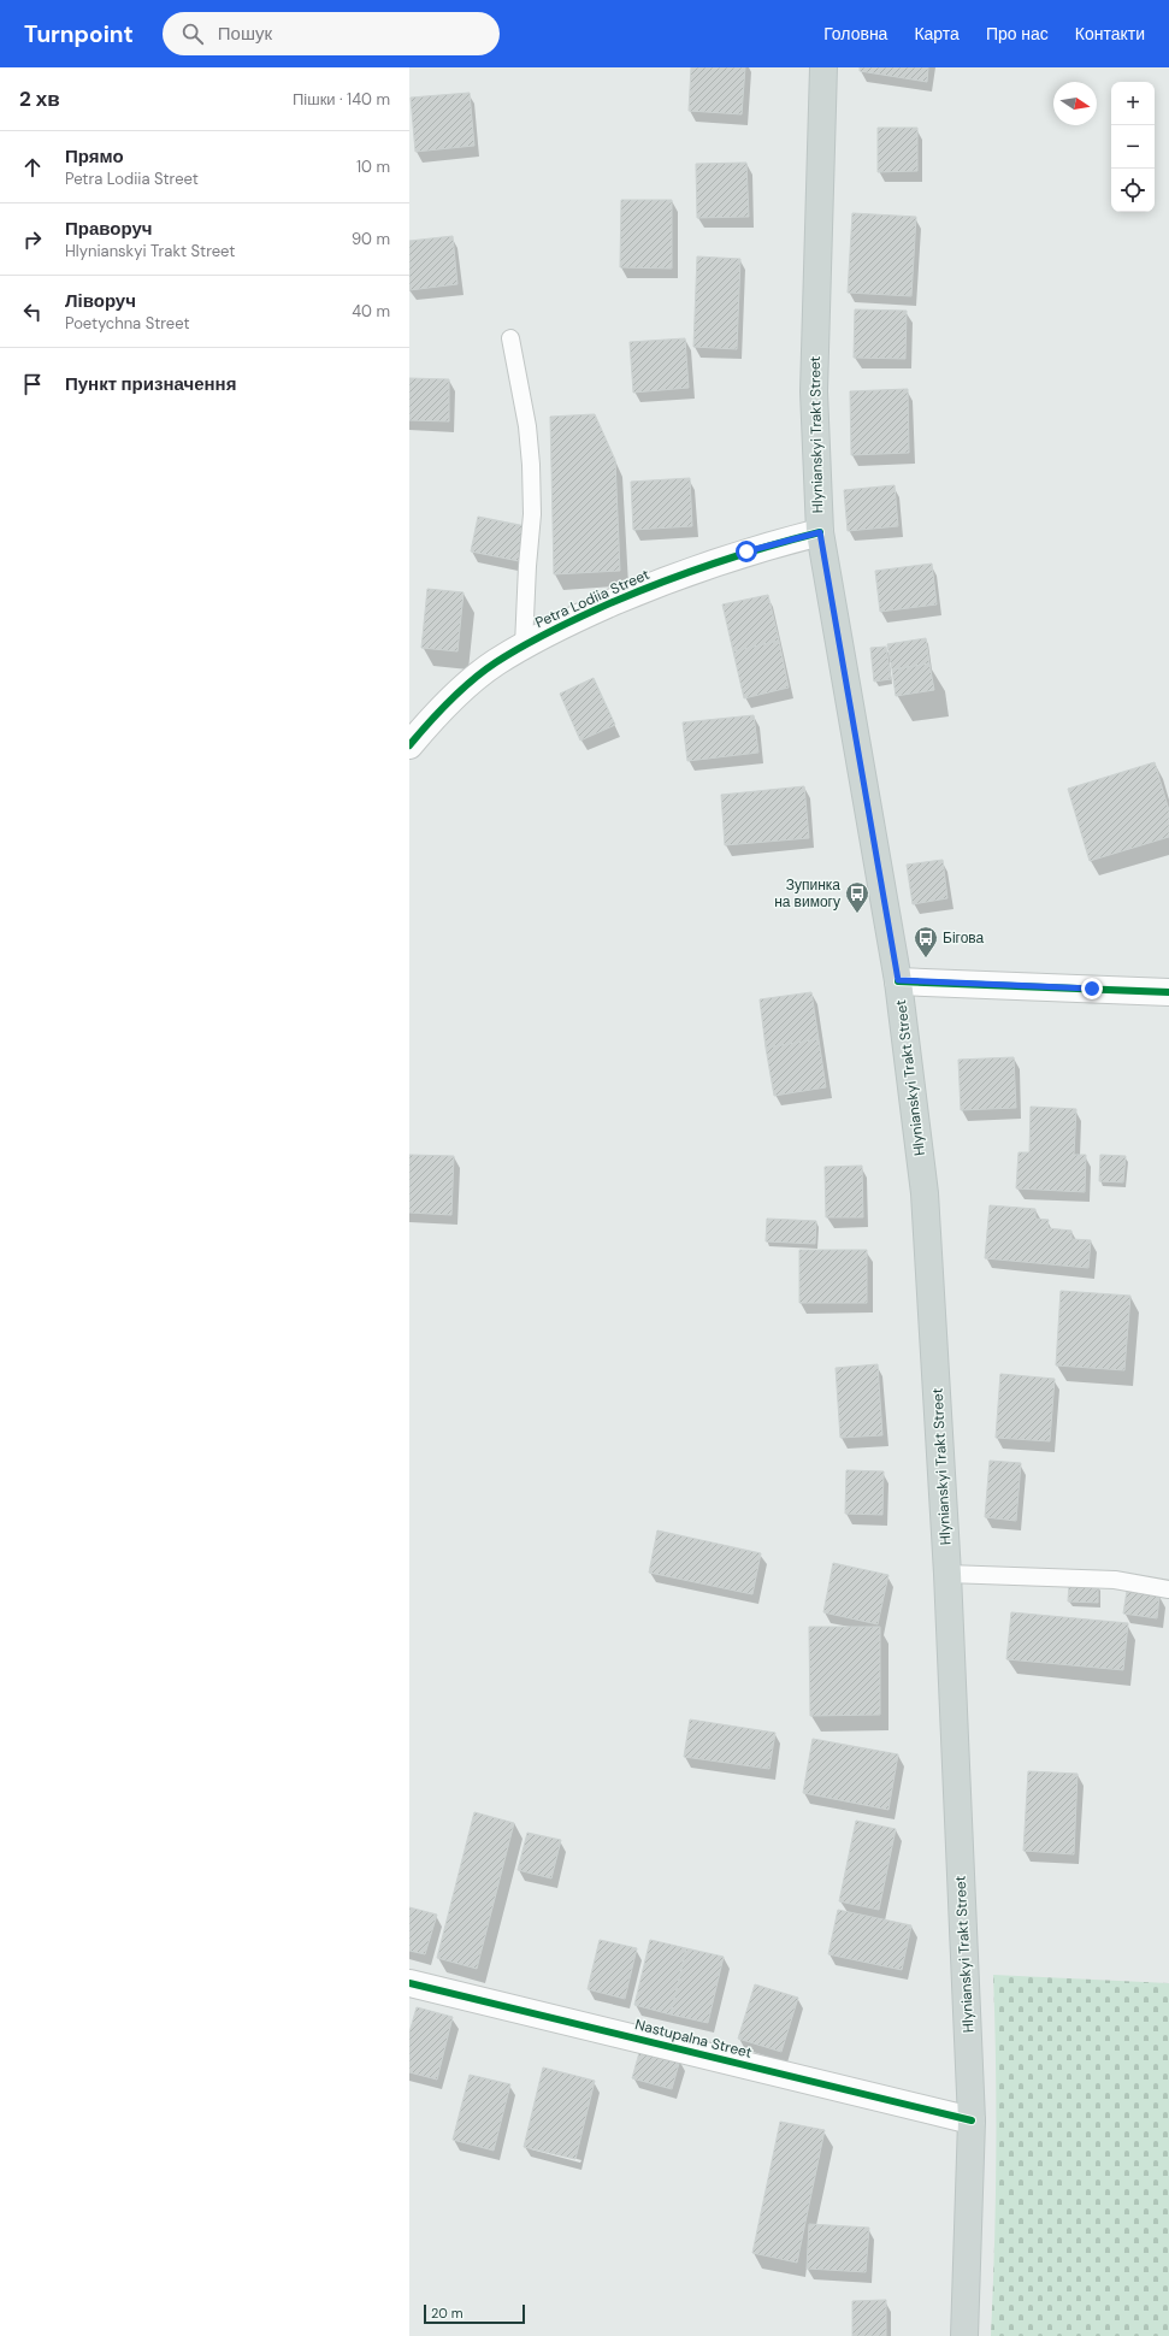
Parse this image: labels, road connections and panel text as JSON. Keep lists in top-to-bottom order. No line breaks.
{"streets":{"main road":["Hlynianskyi Trakt Street"],"street":["Petra Lodiia Street","Nastupalna Street"]},"crossings":[["Hlynianskyi Trakt Street","Petra Lodiia Street"],["Hlynianskyi Trakt Street","Nastupalna Street"]],"places":{"bus stop":["Зупинка на вимогу","Бігова"]},"scale_bar":"20 m","north":"right","page":{"header":"Turnpoint","search":"Пошук","nav":["Головна","Карта","Про нас","Контакти"],"heading":["2 хв","Пішки · 140 m"],"map_buttons":["+","−"],"list":[["Прямо","Petra Lodiia Street","10 m"],["Праворуч","Hlynianskyi Trakt Street","90 m"],["Ліворуч","Poetychna Street","40 m"],"Пункт призначення"],"scale":"20 m"}}
